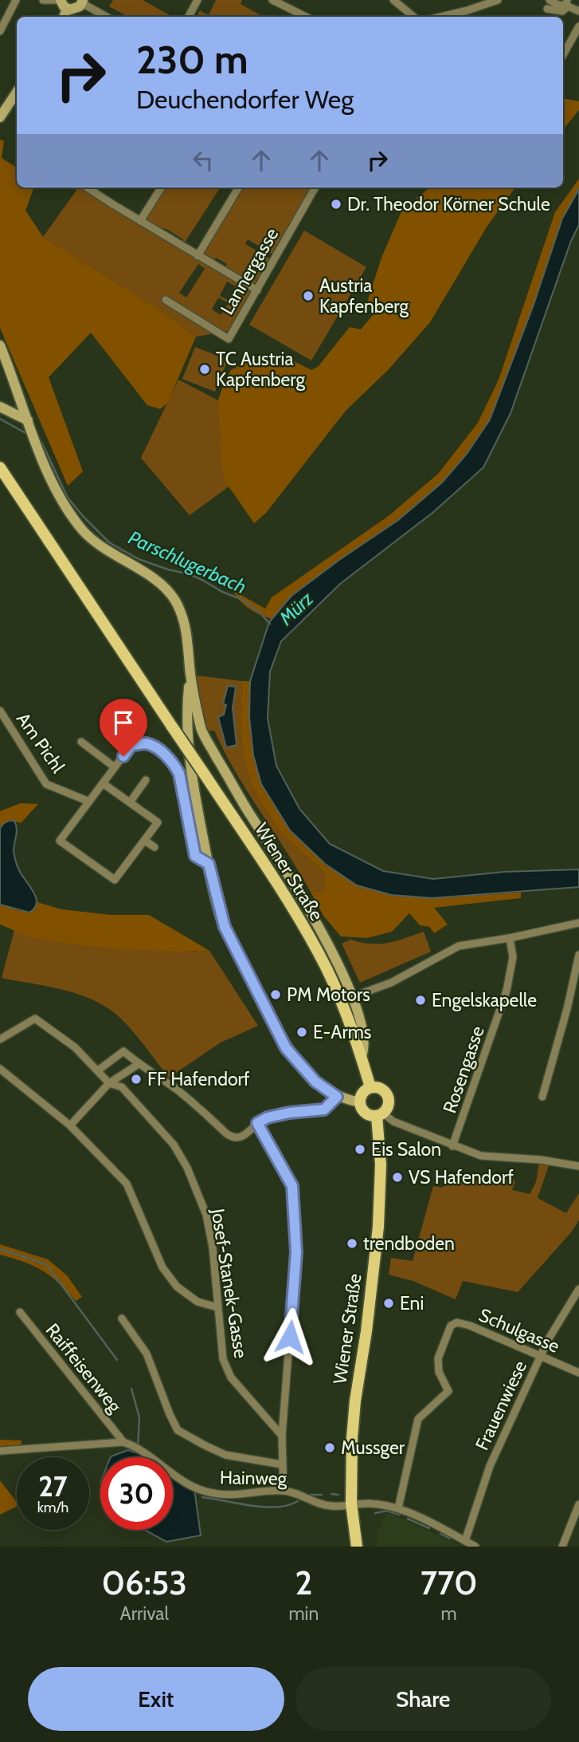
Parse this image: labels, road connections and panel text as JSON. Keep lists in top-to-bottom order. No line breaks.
{"streets":{"main road":["Wiener Straße"],"street":["Lannergasse","Am Pichl","Rosengasse","Josef-Stanek-Gasse","Schulgasse","Raiffeisenweg","Frauenwiese","Hainweg"]},"crossings":[["Wiener Straße","Hainweg"],["Schulgasse","Frauenwiese"],["Schulgasse","Hainweg"],["Raiffeisenweg","Hainweg"],["Frauenwiese","Hainweg"]],"water":["Parschlugerbach","Mürz"],"places":["Dr. Theodor Körner Schule","Austria Kapfenberg","TC Austria Kapfenberg","PM Motors","Engelskapelle","E-Arms","FF Hafendorf","Eis Salon","VS Hafendorf","trendboden","Eni","Mussger"],"page":{"turn":["230 m","Deuchendorfer Weg"],"speed":"27 km/h","limit":"30","eta":["06:53","Arrival","2","min","770","m"],"buttons":["Exit","Share"]}}
